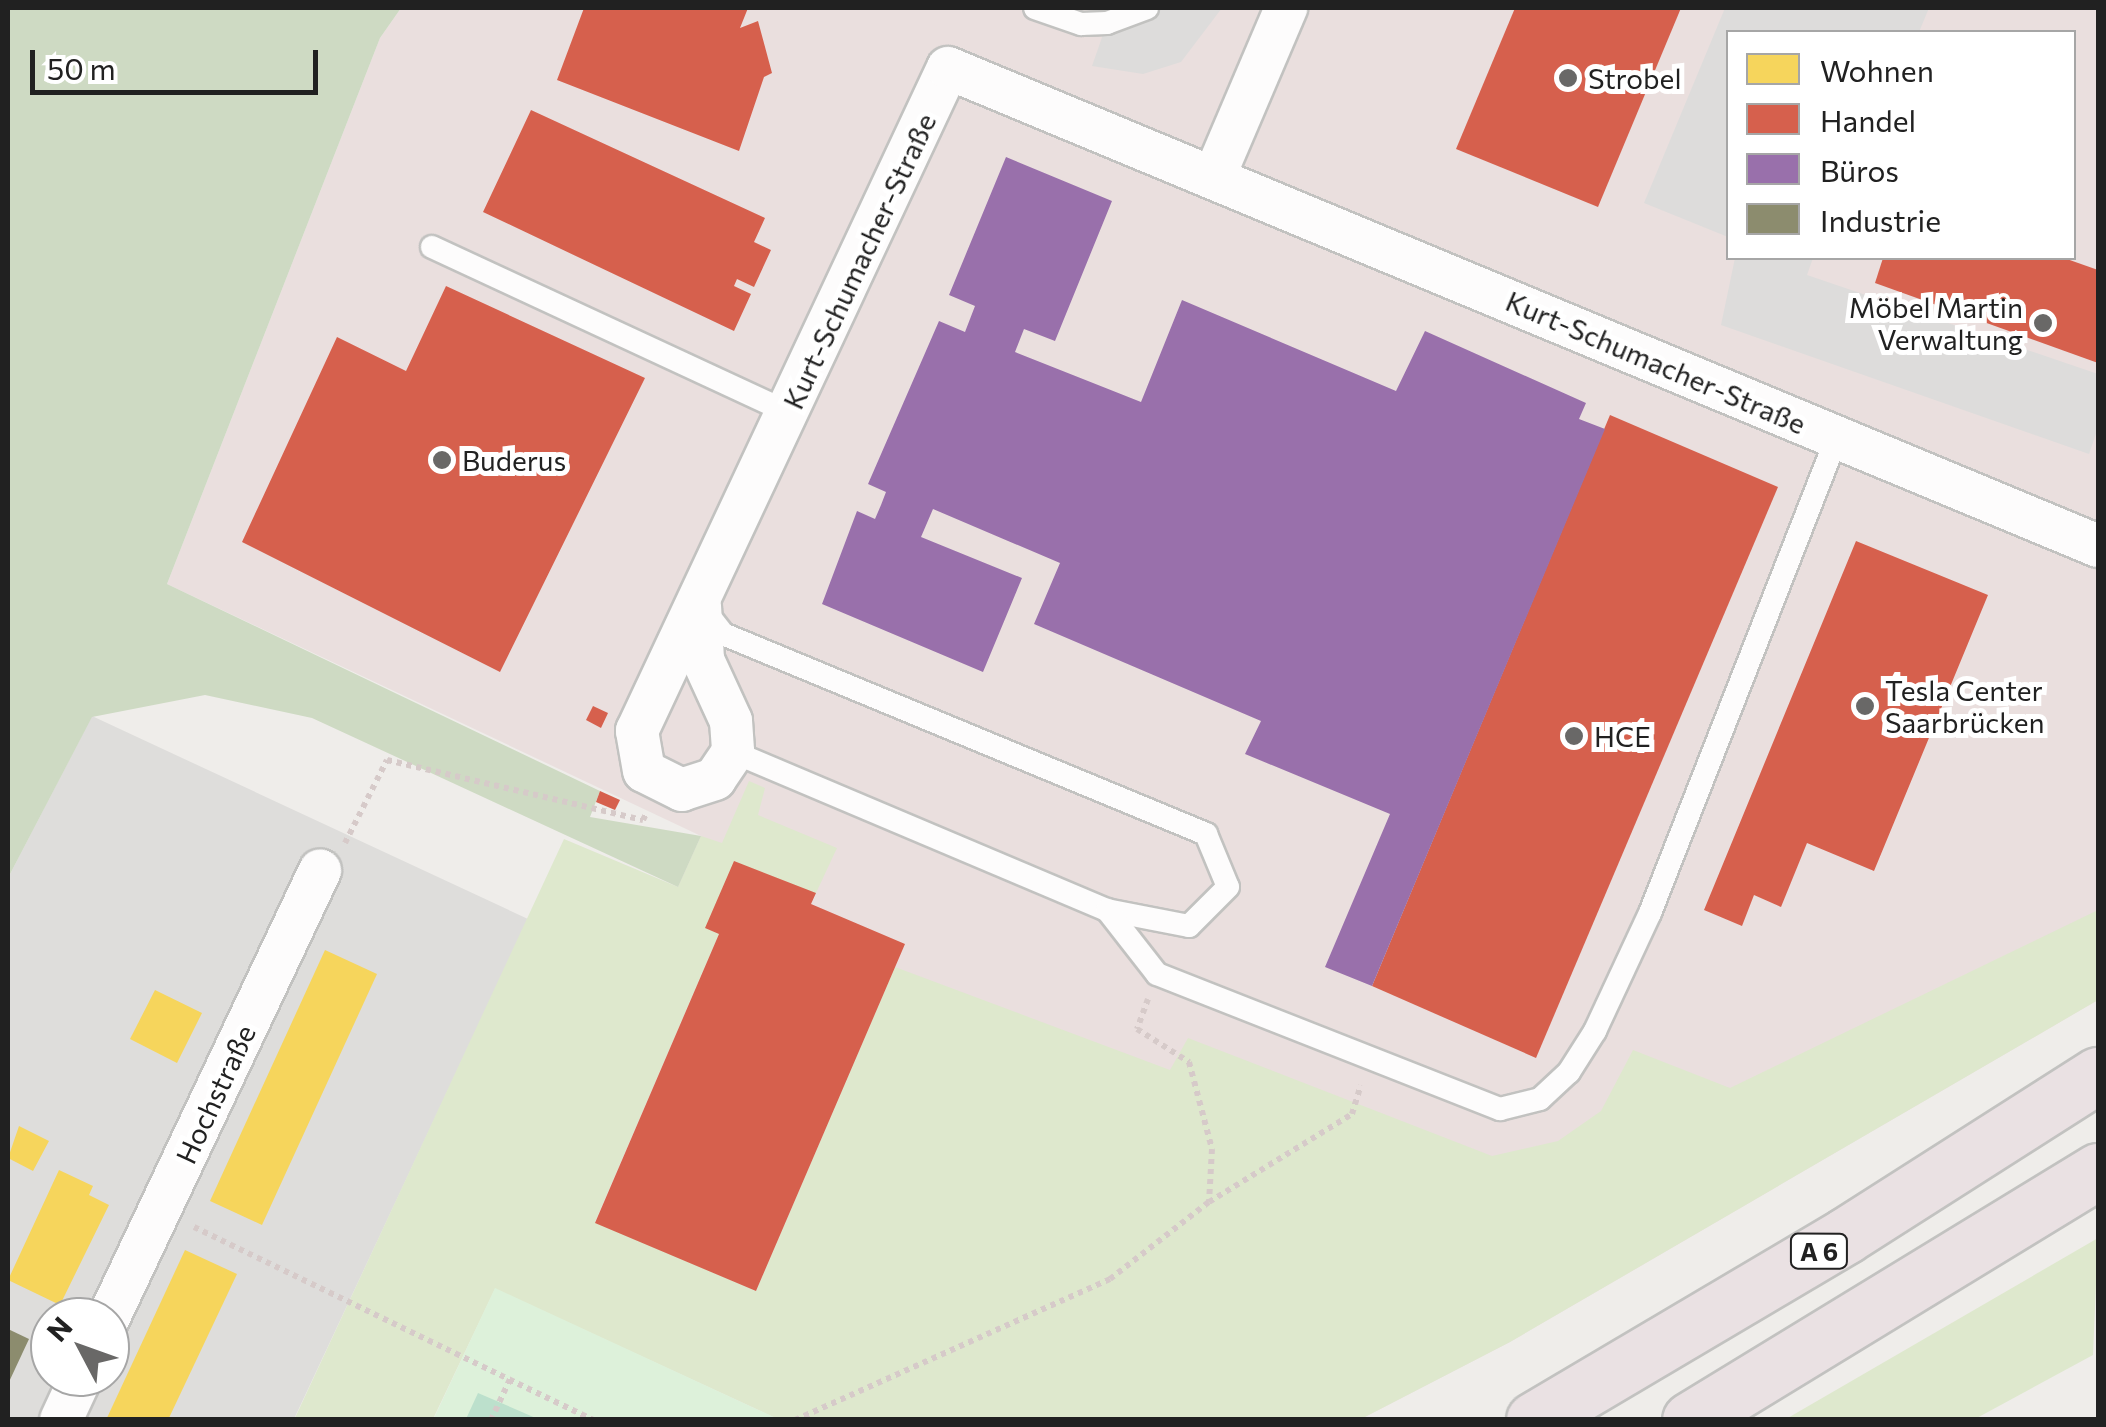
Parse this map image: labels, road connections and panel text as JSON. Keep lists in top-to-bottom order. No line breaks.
{"streets":{"highway":["A 6"],"street":["Kurt-Schumacher-Straße","Hochstraße"]},"places":["Strobel","Möbel Martin Verwaltung","Buderus","Tesla Center Saarbrücken","HCE"],"legend":["Wohnen","Handel","Büros","Industrie"],"scale_bar":"50 m","north":"top left"}
